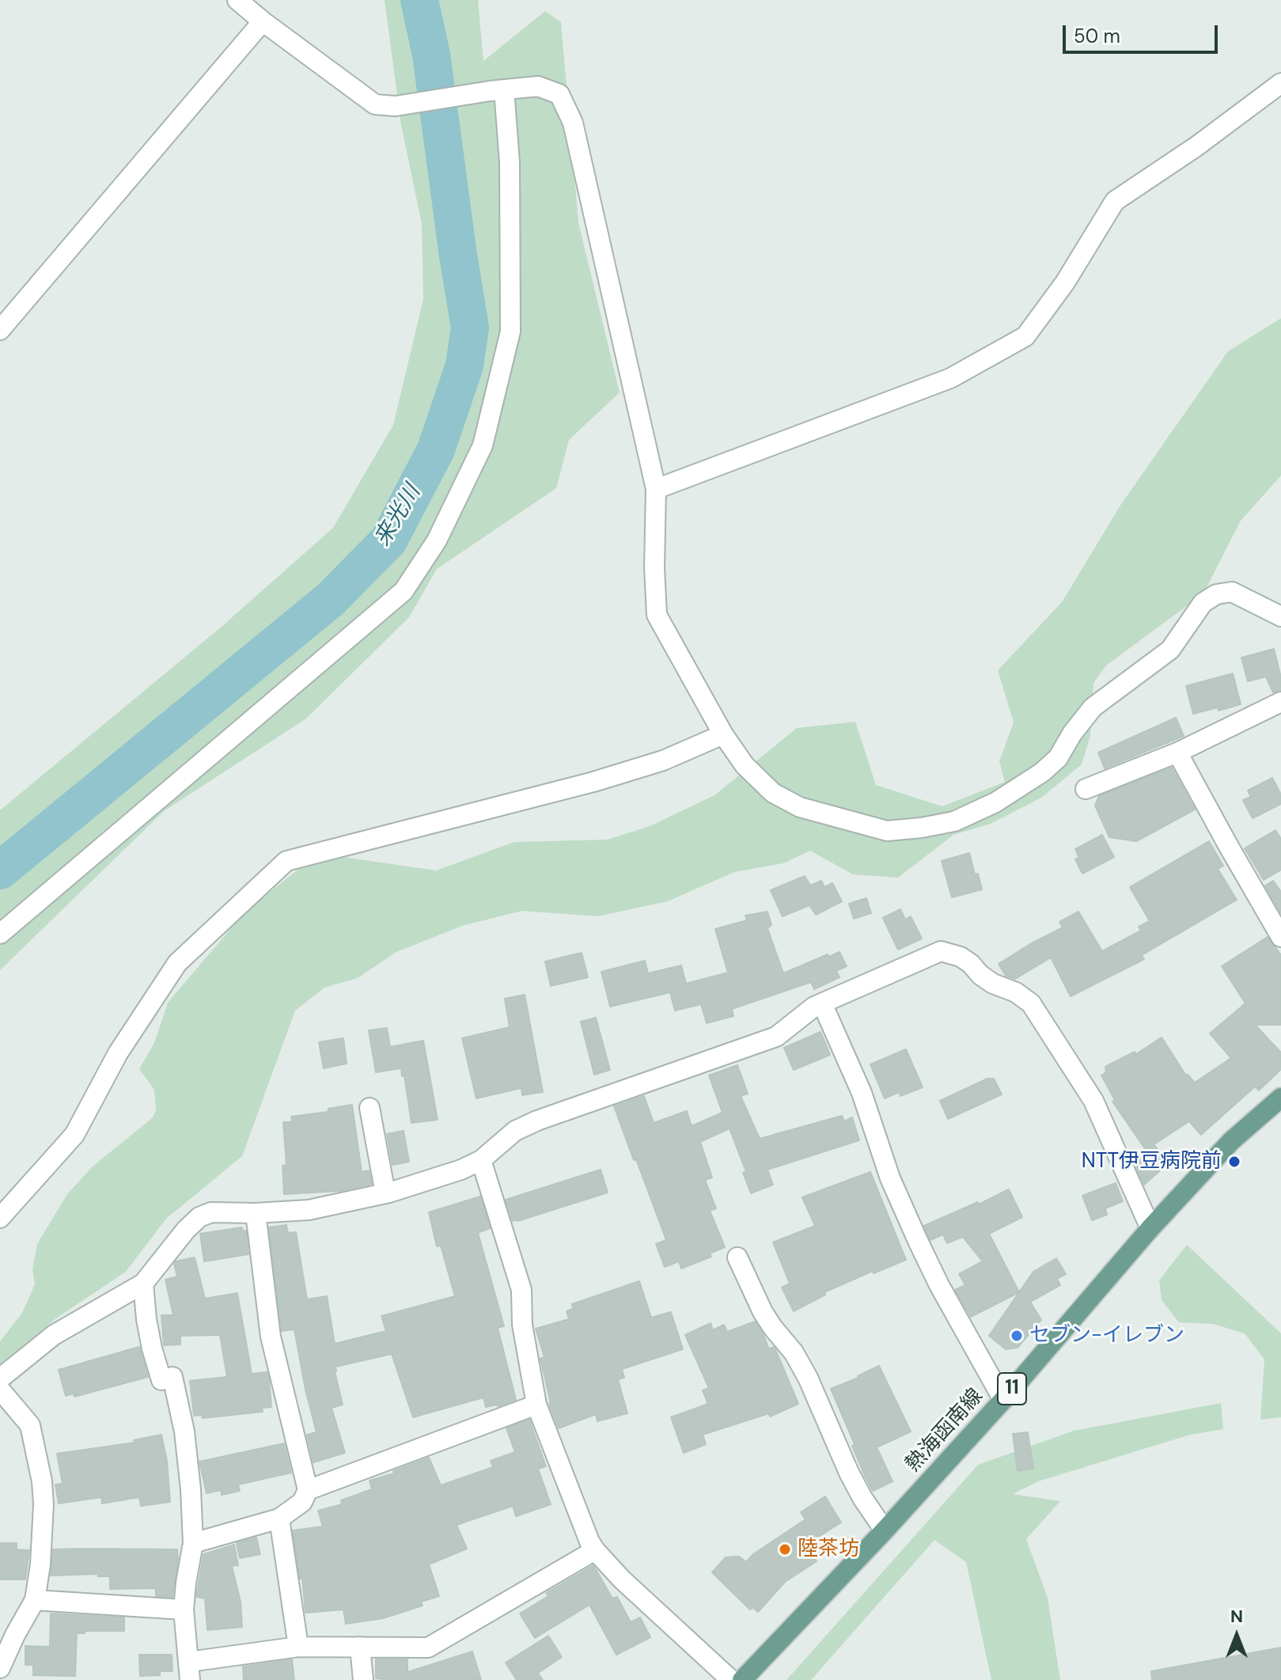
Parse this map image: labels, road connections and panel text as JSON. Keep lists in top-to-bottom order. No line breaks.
{"streets":{"main road":["11","熱海函南線"]},"water":["来光川"],"places":["NTT伊豆病院前","セブン-イレブン","陸茶坊"],"scale_bar":"50 m","north":"top"}
